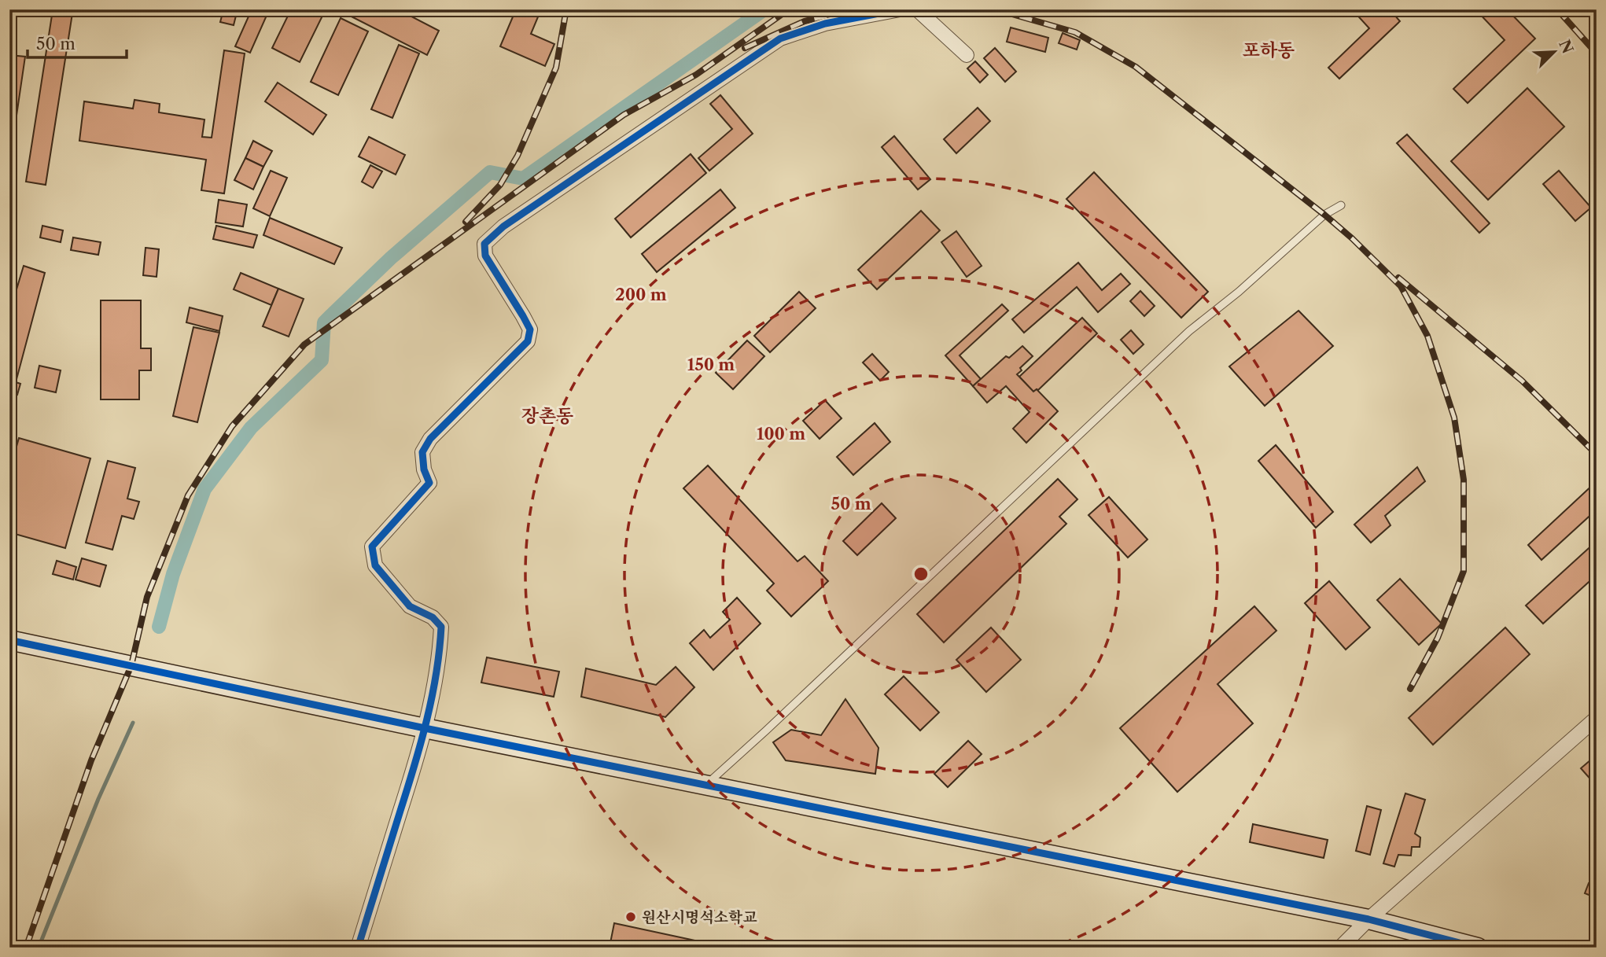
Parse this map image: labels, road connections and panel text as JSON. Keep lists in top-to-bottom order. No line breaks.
{"districts":["포하동","장촌동"],"places":["원산시명석소학교"],"scale_bar":"50 m","north":"top right","rings":["200 m","150 m","100 m","50 m"]}
